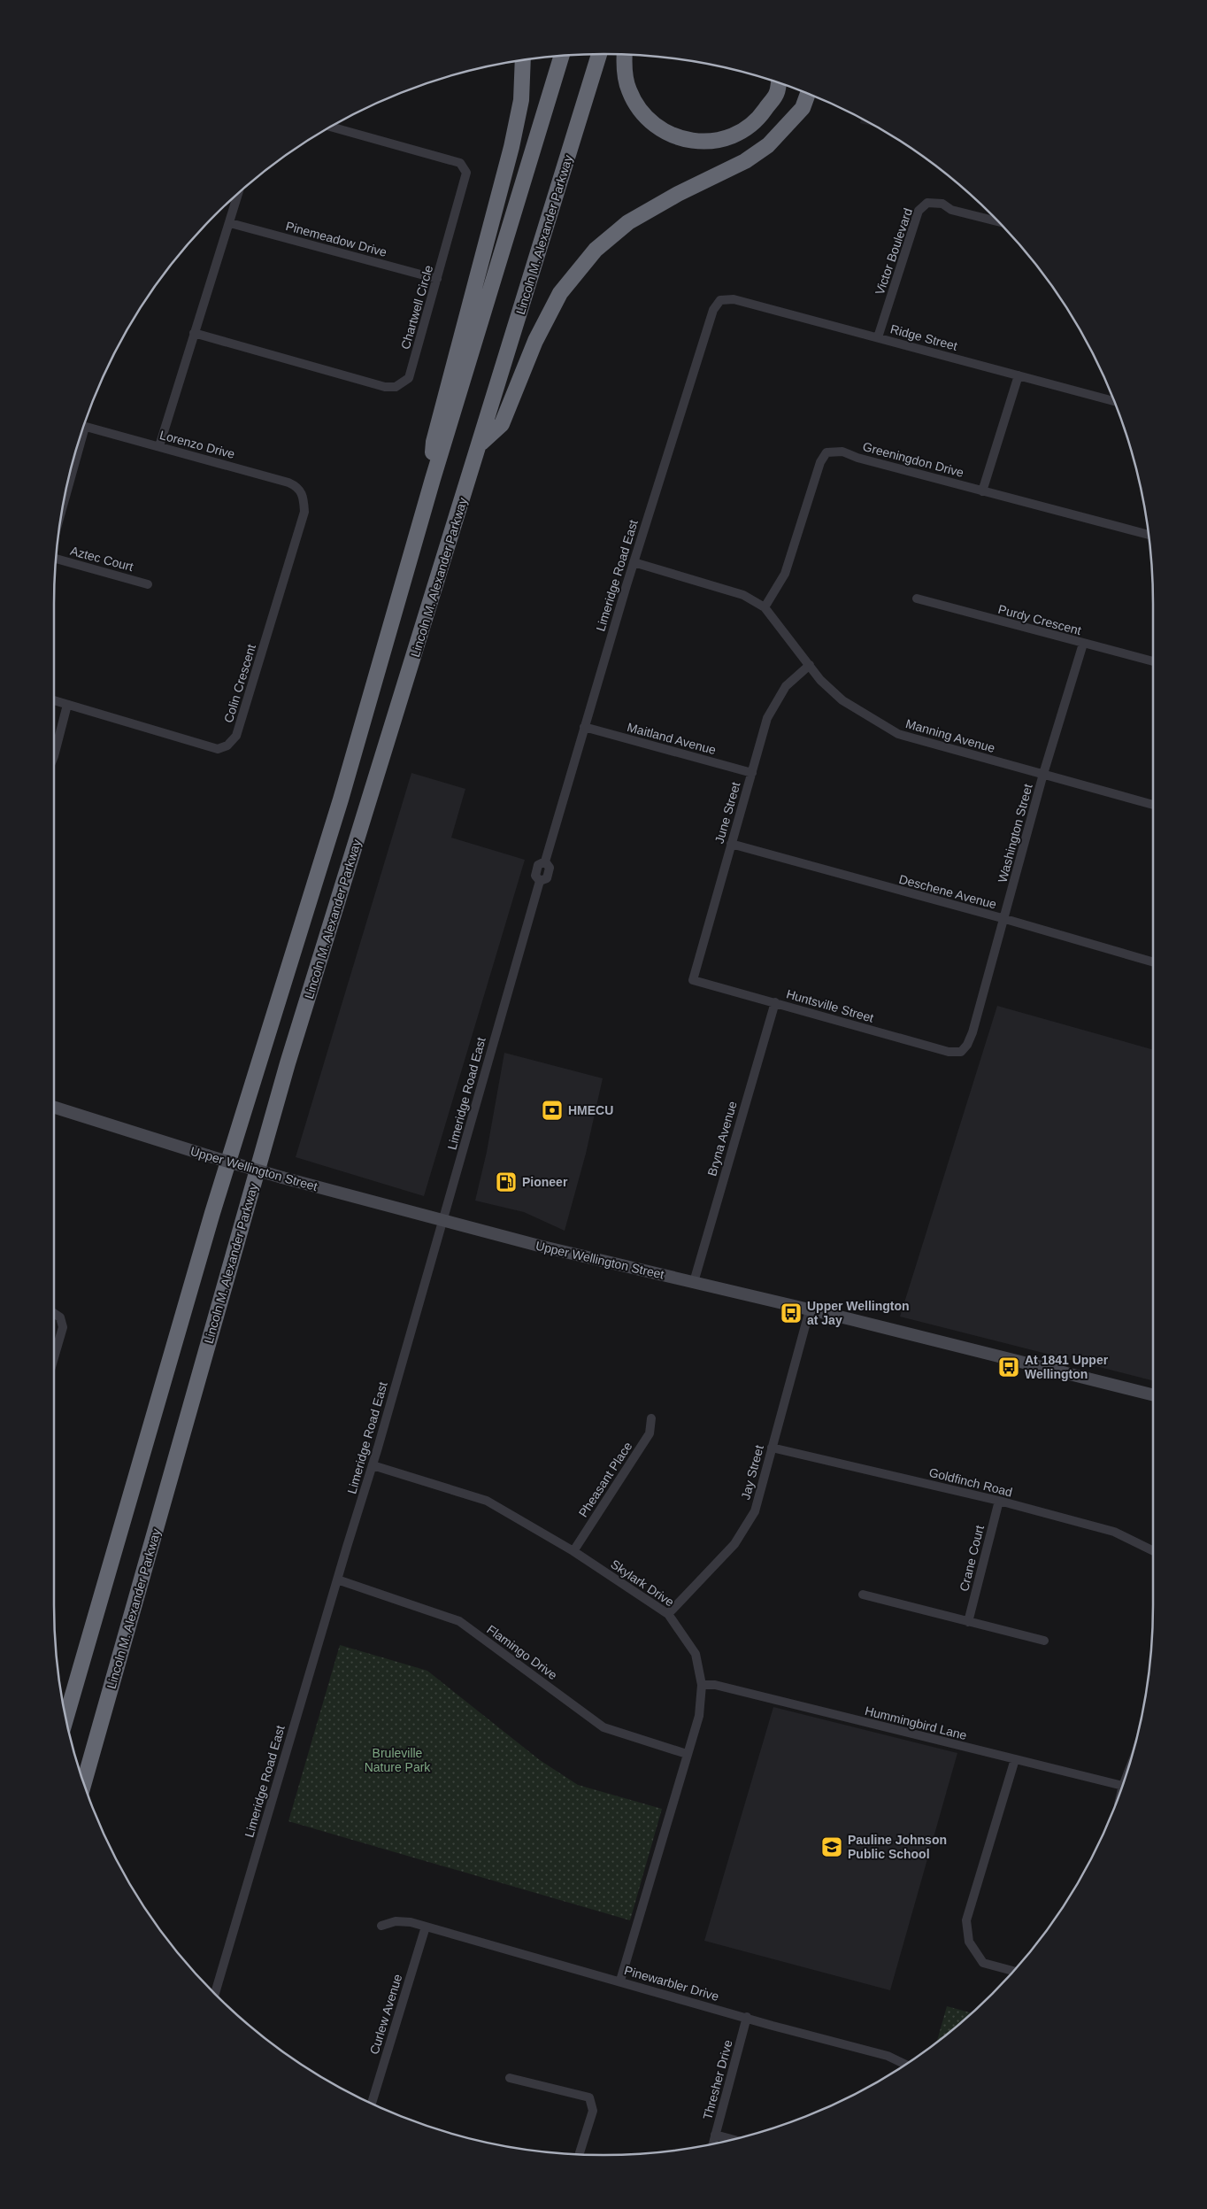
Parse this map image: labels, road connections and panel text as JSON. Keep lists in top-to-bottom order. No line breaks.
{"streets":{"highway":["Lincoln M. Alexander Parkway"],"main road":["Upper Wellington Street"],"street":["Pinemeadow Drive","Victor Boulevard","Chartwell Circle","Ridge Street","Lorenzo Drive","Greeningdon Drive","Aztec Court","Limeridge Road East","Purdy Crescent","Colin Crescent","Manning Avenue","Maitland Avenue","June Street","Washington Street","Deschene Avenue","Huntsville Street","Bryna Avenue","Jay Street","Pheasant Place","Goldfinch Road","Crane Court","Skylark Drive","Flamingo Drive","Hummingbird Lane","Pinewarbler Drive","Curlew Avenue","Thresher Drive"]},"crossings":[["Pinemeadow Drive","Chartwell Circle"],["Victor Boulevard","Ridge Street"],["Ridge Street","Limeridge Road East"],["Lorenzo Drive","Colin Crescent"],["Greeningdon Drive","Manning Avenue"],["Limeridge Road East","Manning Avenue"],["Limeridge Road East","Maitland Avenue"],["Limeridge Road East","Upper Wellington Street"],["Limeridge Road East","Skylark Drive"],["Limeridge Road East","Flamingo Drive"],["Purdy Crescent","Washington Street"],["Manning Avenue","June Street"],["Manning Avenue","Washington Street"],["Maitland Avenue","June Street"],["June Street","Deschene Avenue"],["June Street","Huntsville Street"],["Washington Street","Deschene Avenue"],["Washington Street","Huntsville Street"],["Huntsville Street","Bryna Avenue"],["Bryna Avenue","Upper Wellington Street"],["Upper Wellington Street","Jay Street"],["Jay Street","Goldfinch Road"],["Jay Street","Skylark Drive"],["Pheasant Place","Skylark Drive"],["Goldfinch Road","Crane Court"],["Skylark Drive","Flamingo Drive"],["Skylark Drive","Hummingbird Lane"],["Skylark Drive","Pinewarbler Drive"],["Pinewarbler Drive","Curlew Avenue"],["Pinewarbler Drive","Thresher Drive"]],"parks":["Bruleville Nature Park"],"places":{"bank":["HMECU"],"fuel station":["Pioneer"],"bus stop":["Upper Wellington at Jay","At 1841 Upper Wellington"],"school or university":["Pauline Johnson Public School"]}}
